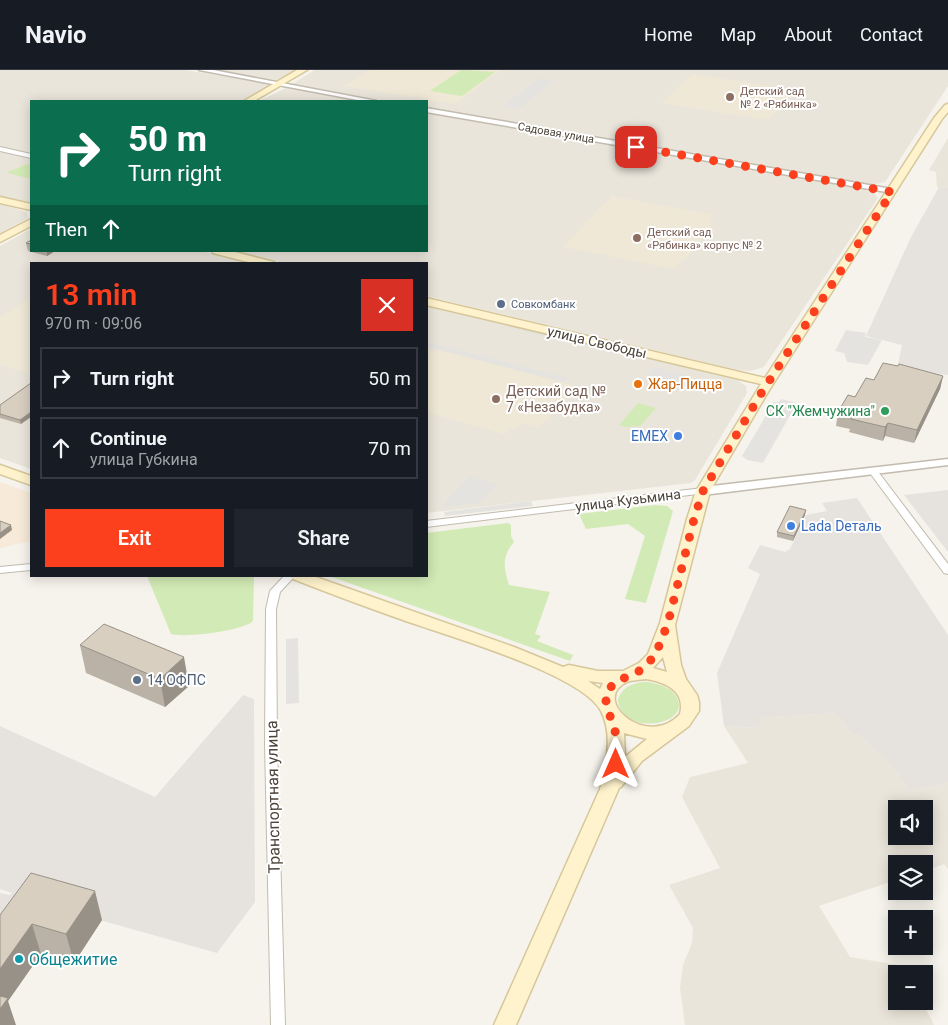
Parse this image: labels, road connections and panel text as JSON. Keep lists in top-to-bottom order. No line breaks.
{"streets":{"main road":["улица Свободы"],"street":["Садовая улица","улица Кузьмина","Транспортная улица"]},"places":["Детский сад № 2 «Рябинка»","Детский сад «Рябинка» корпус № 2","Совкомбанк","Жар-Пицца","Детский сад № 7 «Незабудка»","СК \"Жемчужина\"","EMEX","Lada Dеталь","14 ОФПС","Общежитие"],"page":{"header":"Navio","nav":["Home","Map","About","Contact"],"turn":["50 m","Turn right"],"then":"Then","heading":["13 min","970 m · 09:06"],"list":[{"name":"Turn right","value":"50 m"},{"name":"Continue","note":"улица Губкина","value":"70 m"}],"buttons":["Exit","Share"],"map_buttons":["+","−"]}}
